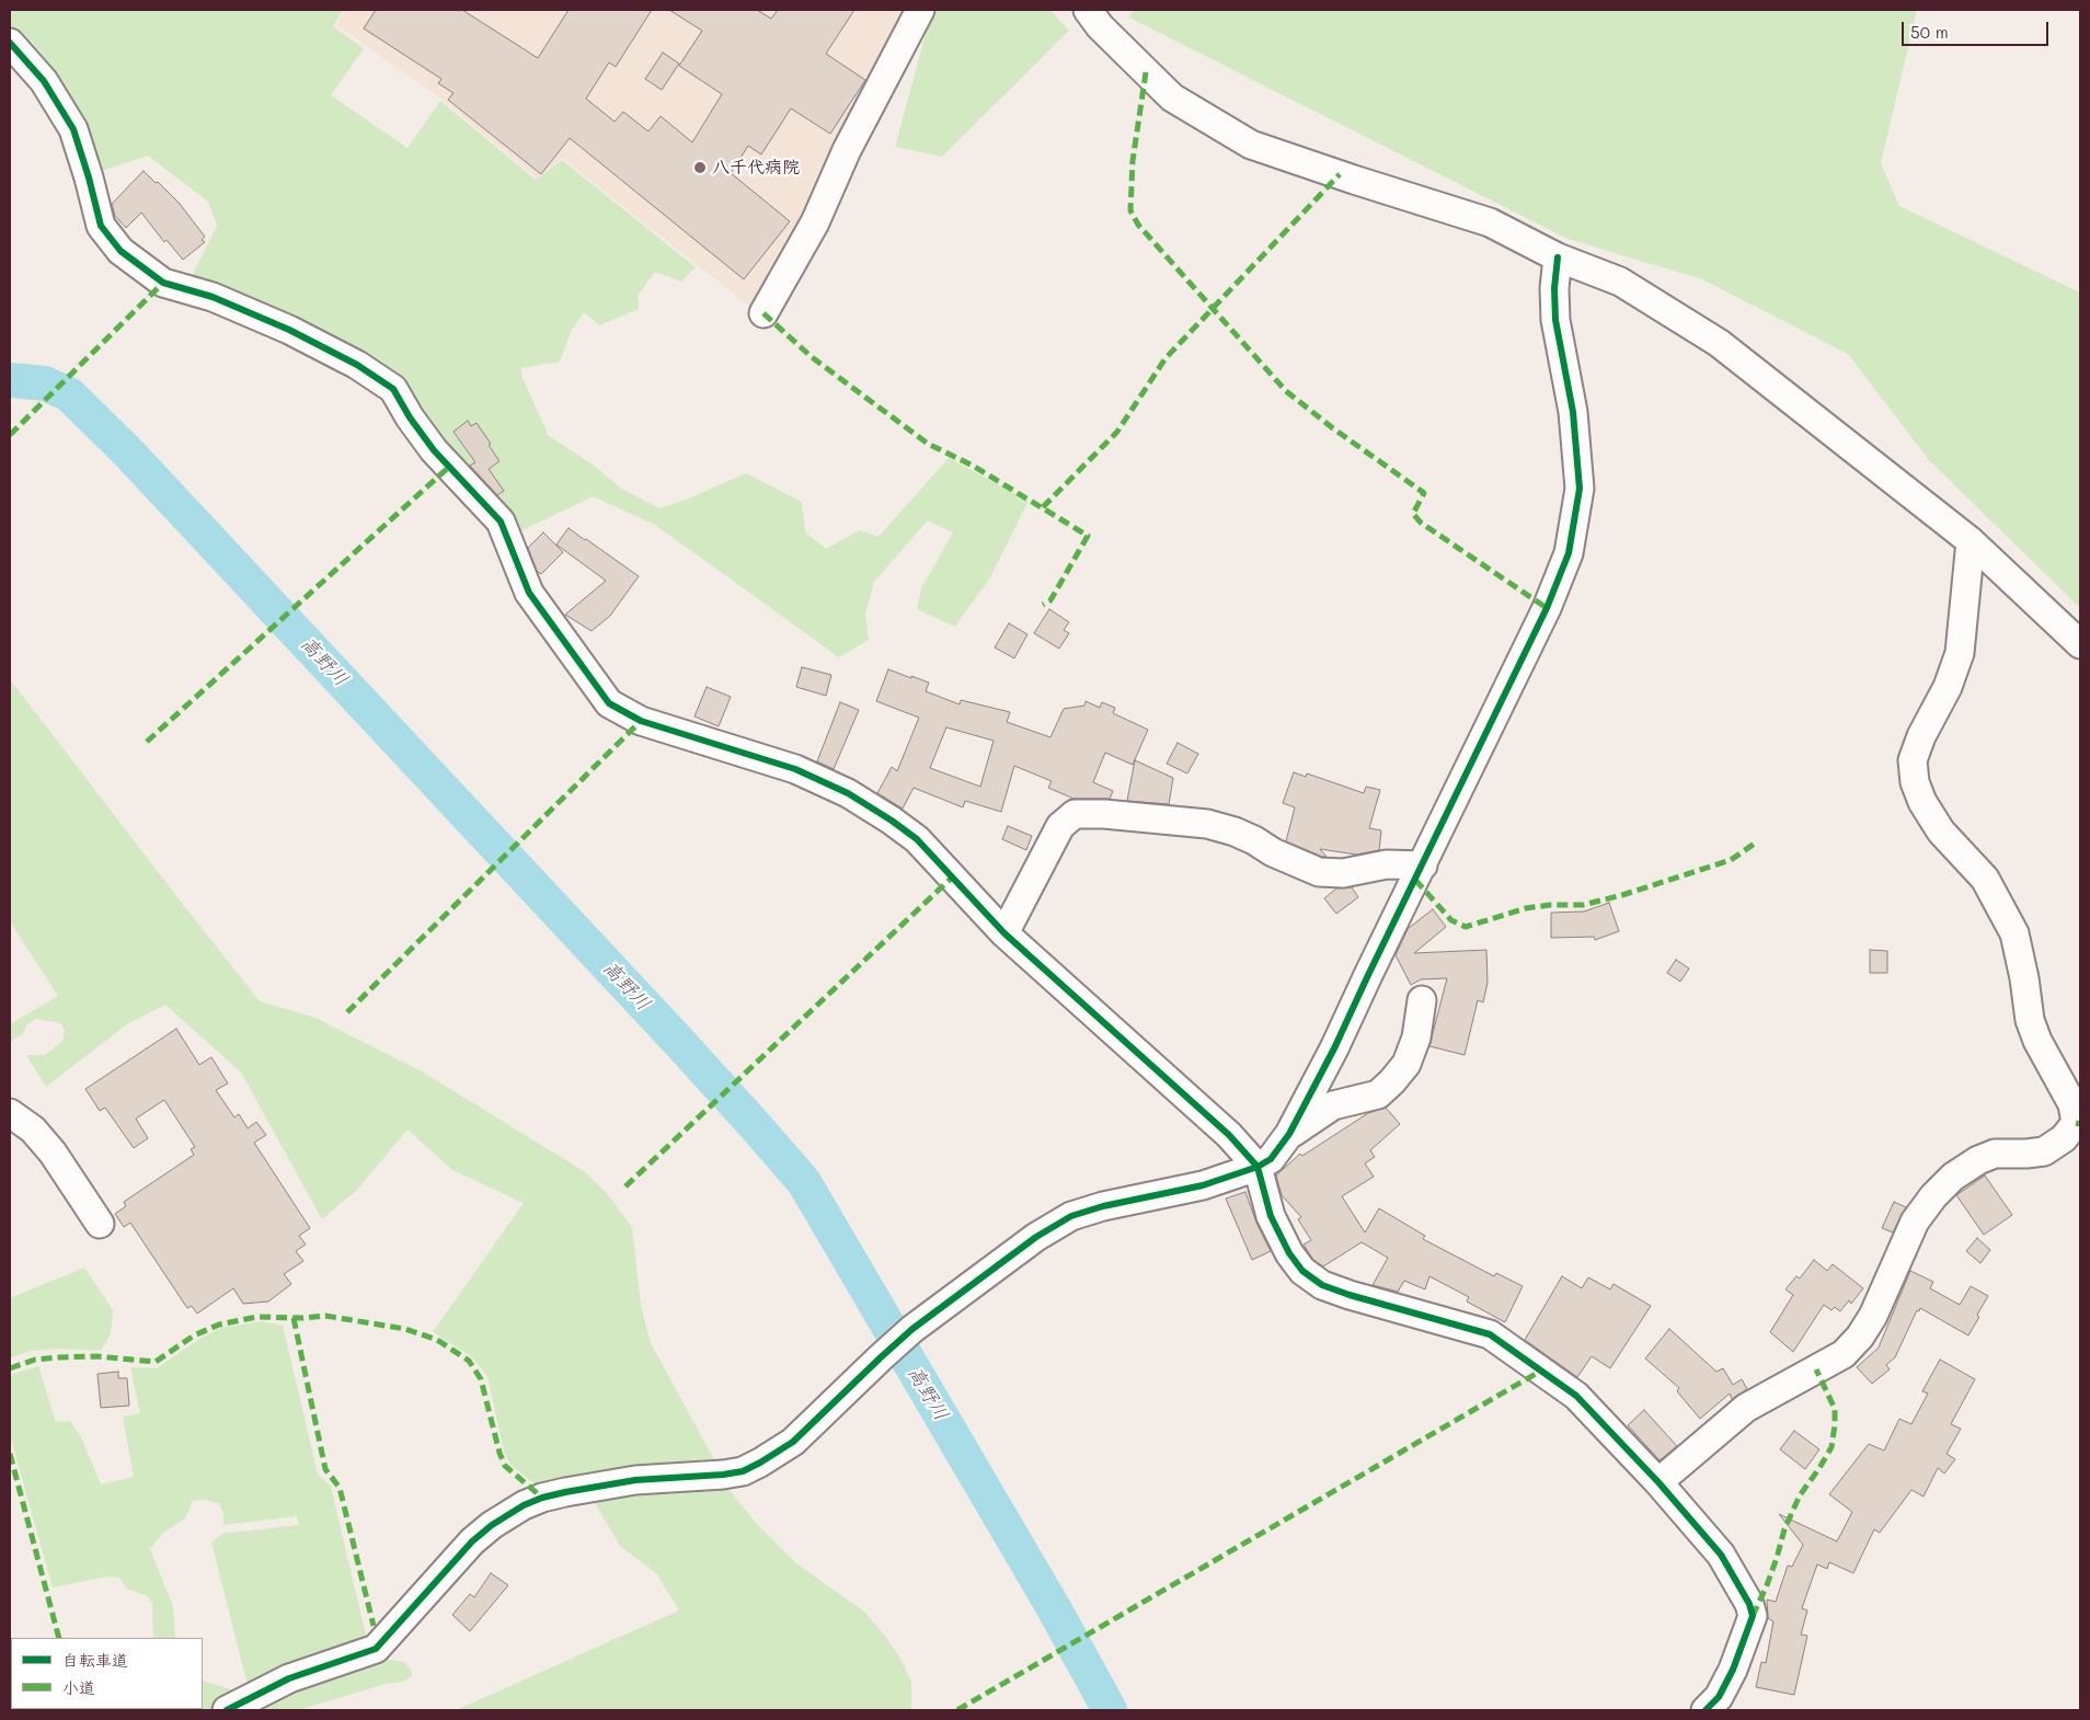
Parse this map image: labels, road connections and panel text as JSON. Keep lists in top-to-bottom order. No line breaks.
{"water":["高野川"],"places":["八千代病院"],"legend":["自転車道","小道"],"scale_bar":"50 m"}
